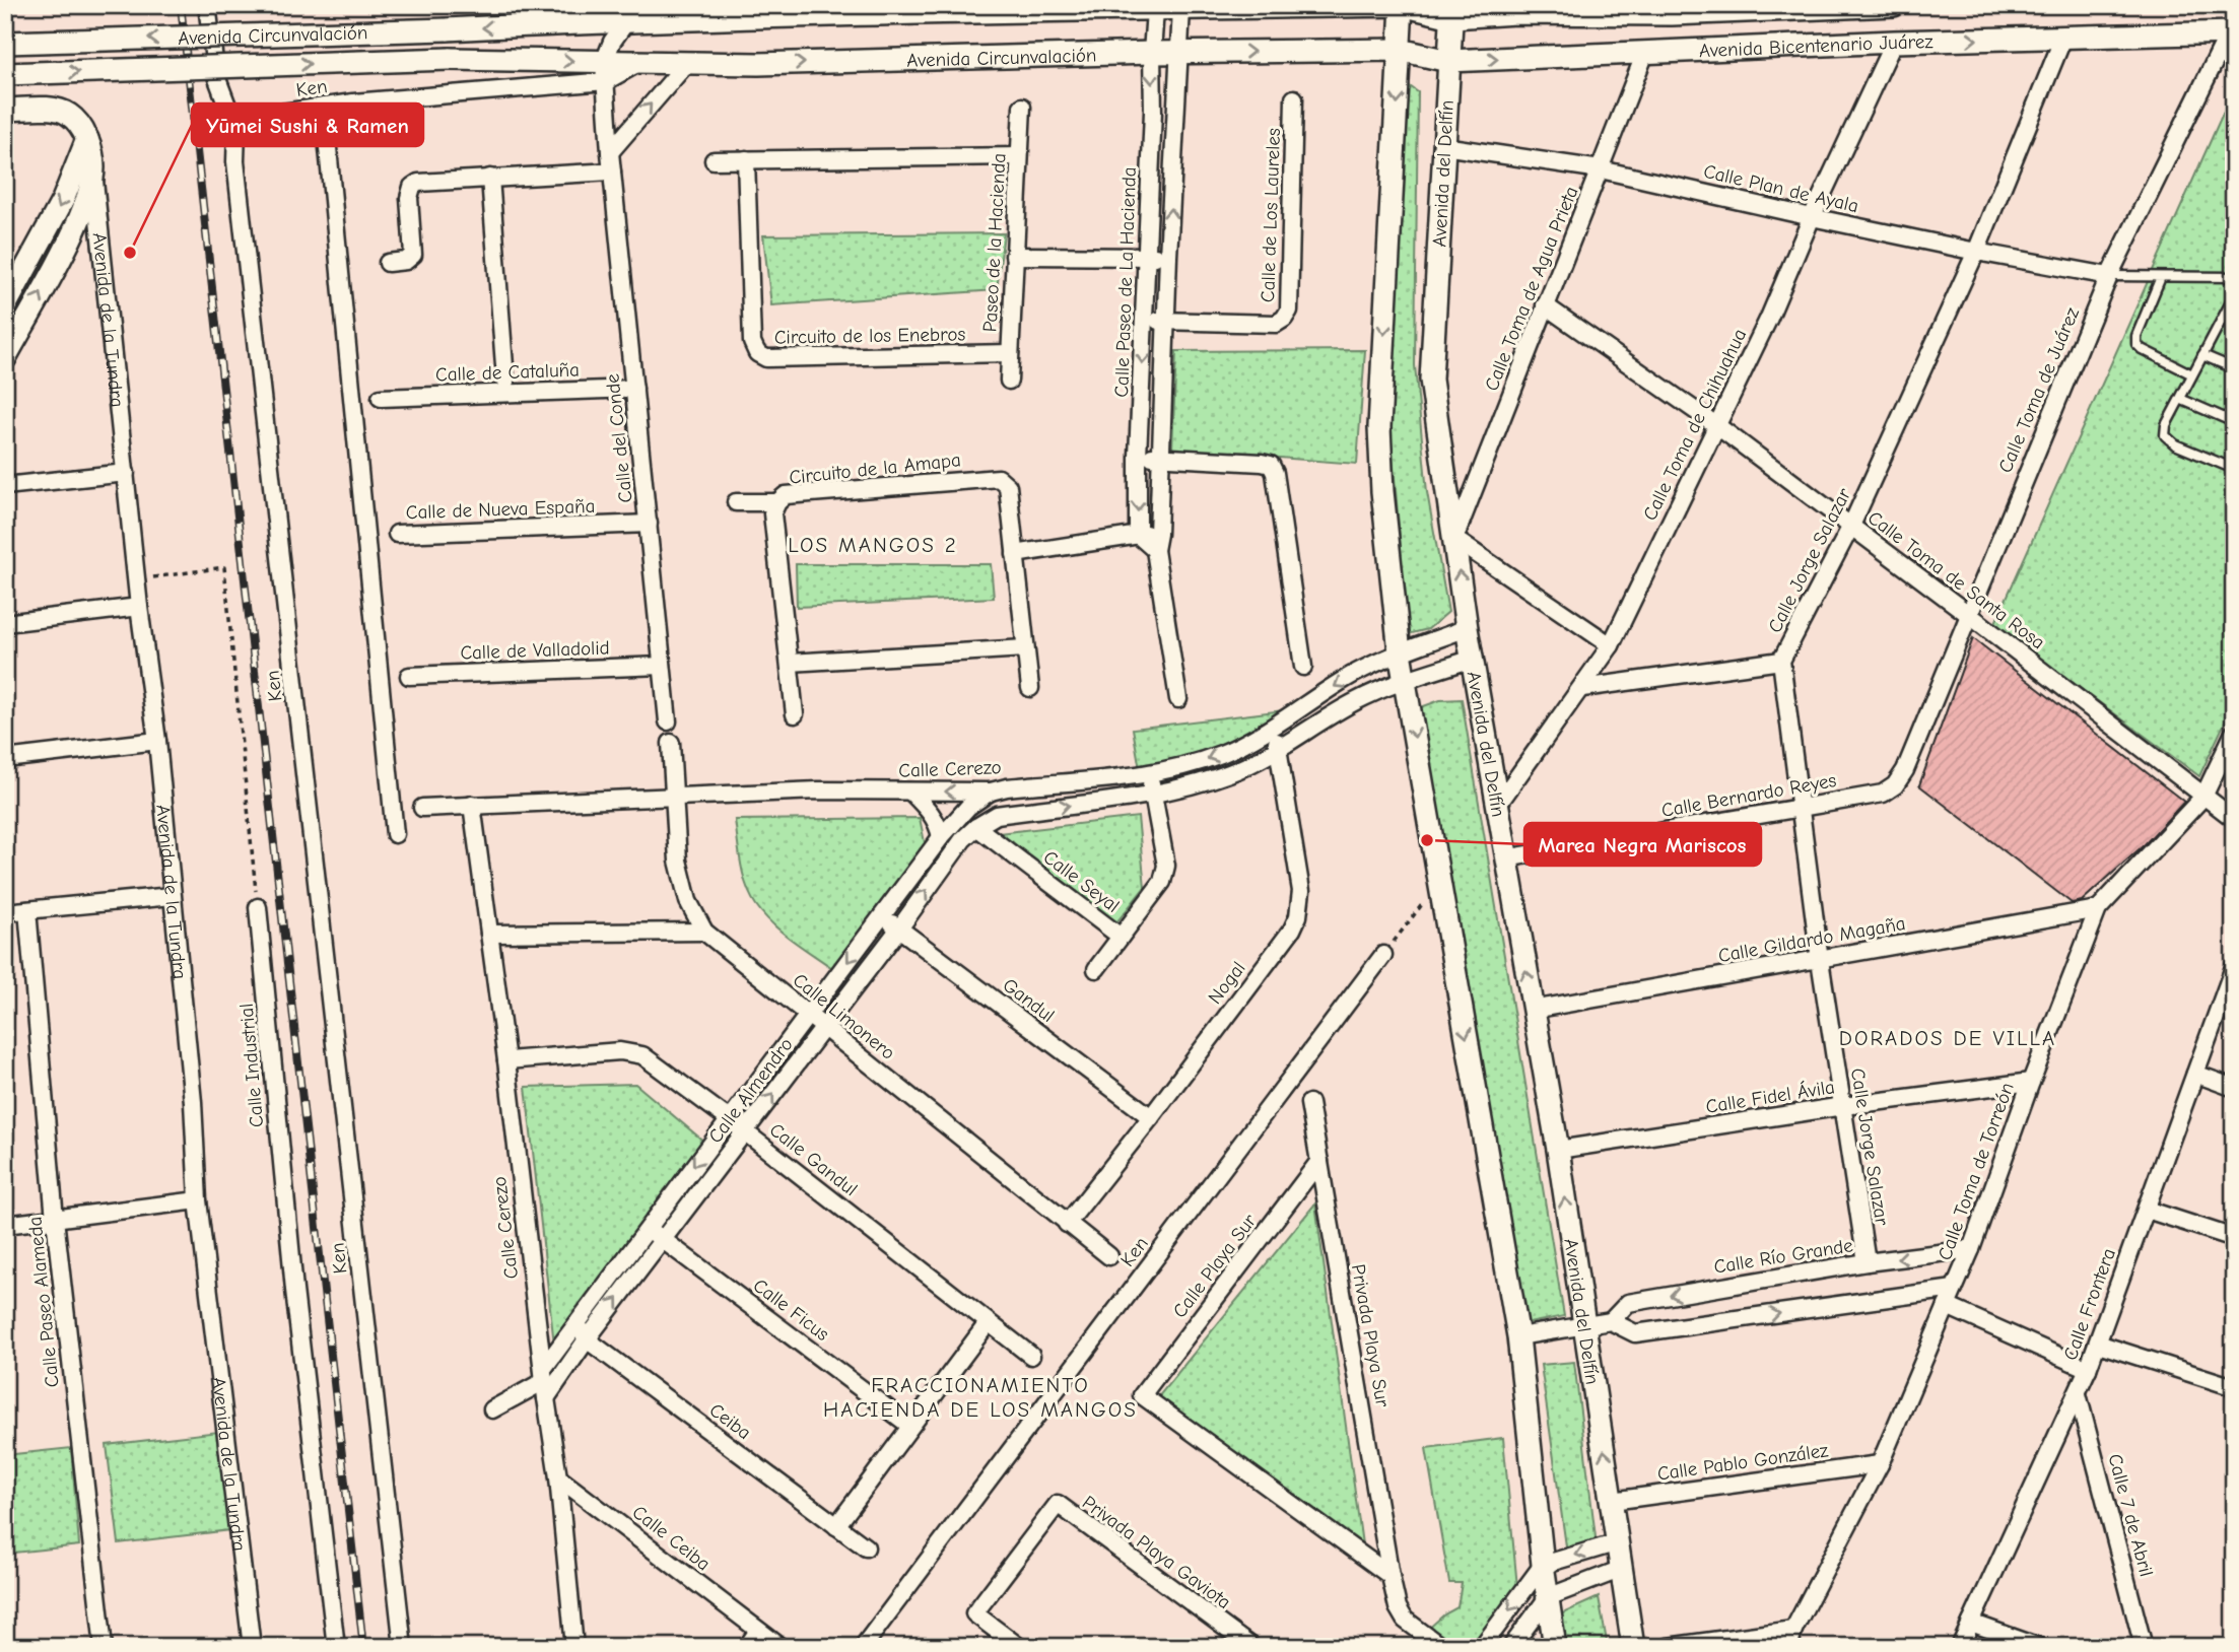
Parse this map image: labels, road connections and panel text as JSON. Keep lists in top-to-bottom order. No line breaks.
{"streets":{"street":["Avenida Circunvalación","Avenida Bicentenario Juárez","Ken","Avenida del Delfín","Calle Plan de Ayala","Calle de Los Laureles","Paseo de la Hacienda","Calle Paseo de La Hacienda","Calle Toma de Agua Prieta","Avenida de la Tundra","Circuito de los Enebros","Calle de Cataluña","Calle Toma de Juárez","Calle Toma de Chihuahua","Calle del Conde","Circuito de la Amapa","Calle de Nueva España","Calle Jorge Salazar","Calle Toma de Santa Rosa","Calle de Valladolid","Calle Cerezo","Calle Bernardo Reyes","Calle Seyal","Calle Gildardo Magaña","Nogal","Gandul","Calle Limonero","Calle Industrial","Calle Almendro","Calle Fidel Ávila","Calle Gandul","Calle Toma de Torreón","Calle Río Grande","Calle Playa Sur","Calle Paseo Alameda","Calle Frontera","Calle Ficus","Privada Playa Sur","Ceiba","Calle Pablo González","Calle 7 de Abril","Calle Ceiba","Privada Playa Gaviota"]},"crossings":[["Avenida Circunvalación","Avenida Bicentenario Juárez"],["Avenida Circunvalación","Ken"],["Avenida Circunvalación","Calle Paseo de La Hacienda"],["Avenida Bicentenario Juárez","Avenida del Delfín"],["Avenida Bicentenario Juárez","Calle Toma de Agua Prieta"],["Avenida Bicentenario Juárez","Calle Toma de Juárez"],["Avenida Bicentenario Juárez","Calle Toma de Chihuahua"],["Avenida Bicentenario Juárez","Calle Jorge Salazar"],["Avenida del Delfín","Calle Plan de Ayala"],["Avenida del Delfín","Calle Toma de Agua Prieta"],["Avenida del Delfín","Calle Toma de Chihuahua"],["Avenida del Delfín","Calle Bernardo Reyes"],["Avenida del Delfín","Calle Gildardo Magaña"],["Avenida del Delfín","Calle Fidel Ávila"],["Avenida del Delfín","Calle Río Grande"],["Avenida del Delfín","Calle Pablo González"],["Calle Plan de Ayala","Calle Toma de Agua Prieta"],["Calle Plan de Ayala","Calle Toma de Juárez"],["Calle Plan de Ayala","Calle Toma de Chihuahua"],["Calle Plan de Ayala","Calle Jorge Salazar"],["Calle de Los Laureles","Calle Paseo de La Hacienda"],["Paseo de la Hacienda","Circuito de los Enebros"],["Calle Toma de Agua Prieta","Calle Toma de Santa Rosa"],["Calle de Cataluña","Calle del Conde"],["Calle Toma de Juárez","Calle Toma de Santa Rosa"],["Calle Toma de Juárez","Calle Bernardo Reyes"],["Calle Toma de Chihuahua","Calle Toma de Santa Rosa"],["Calle del Conde","Calle de Nueva España"],["Calle del Conde","Calle de Valladolid"],["Calle Jorge Salazar","Calle Toma de Santa Rosa"],["Calle Jorge Salazar","Calle Bernardo Reyes"],["Calle Jorge Salazar","Calle Gildardo Magaña"],["Calle Jorge Salazar","Calle Fidel Ávila"],["Calle Jorge Salazar","Calle Río Grande"],["Calle Toma de Santa Rosa","Calle Toma de Torreón"],["Calle Cerezo","Calle Seyal"],["Calle Cerezo","Nogal"],["Calle Cerezo","Calle Limonero"],["Calle Cerezo","Calle Almendro"],["Calle Cerezo","Calle Gandul"],["Calle Cerezo","Calle Ceiba"],["Calle Seyal","Calle Almendro"],["Calle Gildardo Magaña","Calle Toma de Torreón"],["Nogal","Gandul"],["Nogal","Calle Limonero"],["Gandul","Calle Almendro"],["Calle Limonero","Calle Almendro"],["Calle Almendro","Calle Gandul"],["Calle Almendro","Calle Ficus"],["Calle Almendro","Ceiba"],["Calle Fidel Ávila","Calle Toma de Torreón"],["Calle Toma de Torreón","Calle Río Grande"],["Calle Toma de Torreón","Calle Pablo González"],["Calle Playa Sur","Privada Playa Sur"],["Calle Frontera","Calle 7 de Abril"]],"districts":["LOS MANGOS 2","DORADOS DE VILLA","FRACCIONAMIENTO HACIENDA DE LOS MANGOS"],"places":["Yūmei Sushi & Ramen","Marea Negra Mariscos"]}
